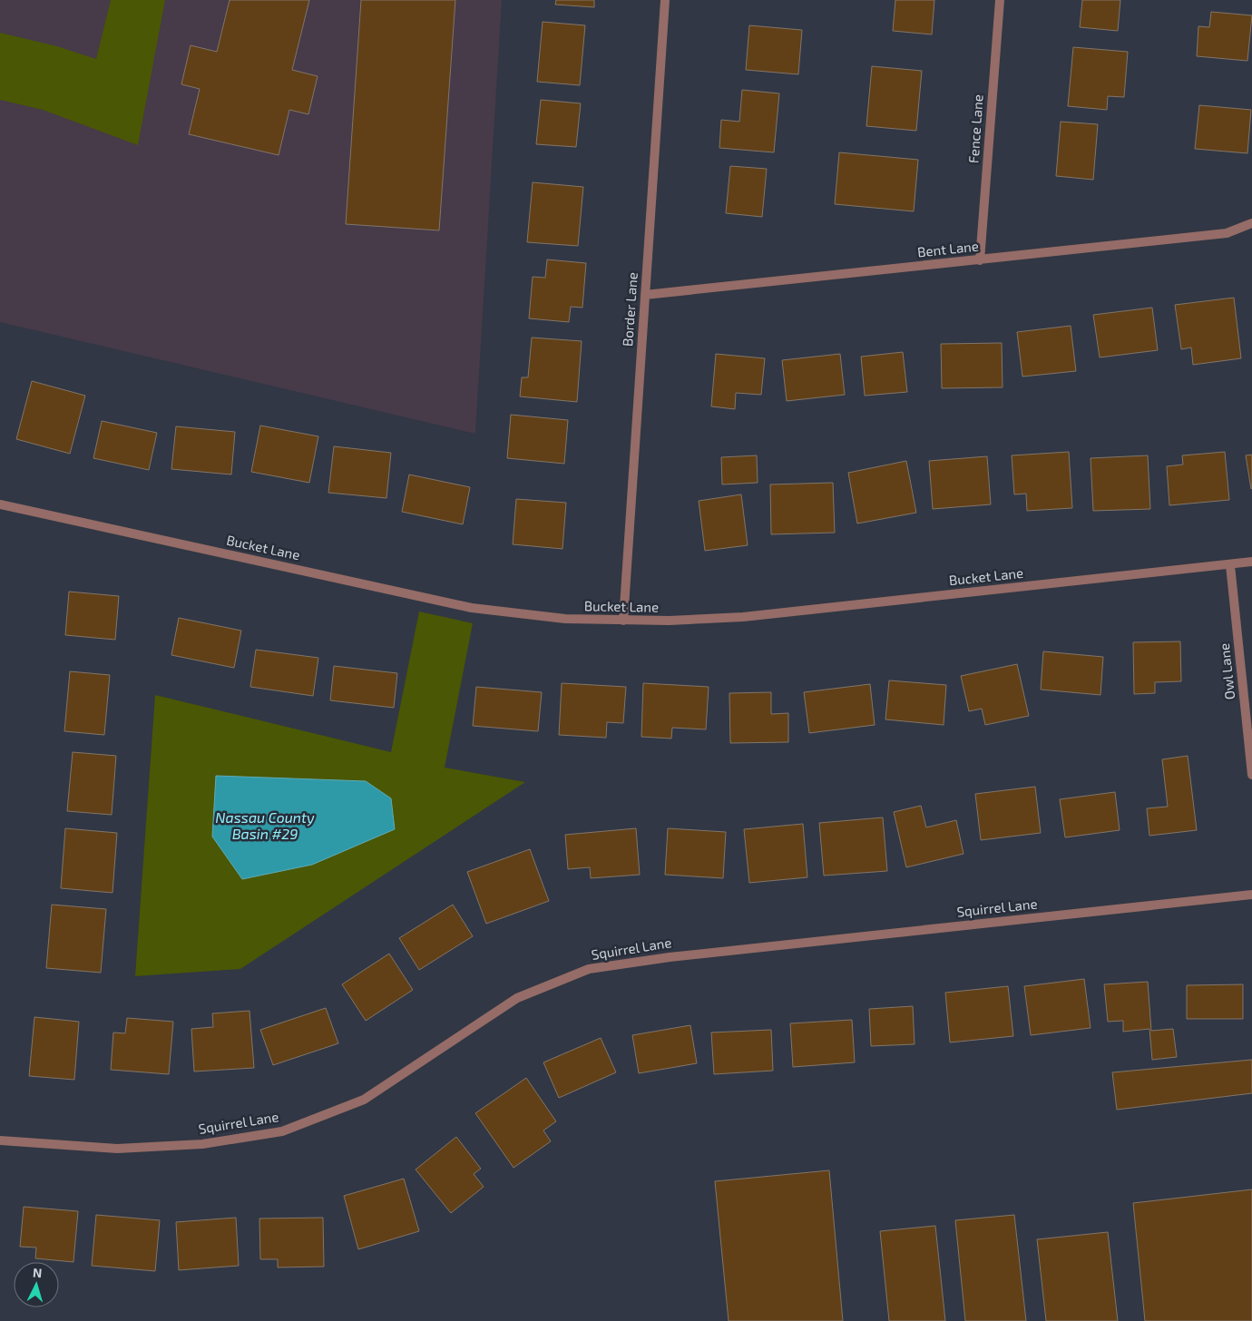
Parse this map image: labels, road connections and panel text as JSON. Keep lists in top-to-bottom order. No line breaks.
{"streets":{"street":["Fence Lane","Bent Lane","Border Lane","Bucket Lane","Owl Lane","Squirrel Lane"]},"crossings":[["Fence Lane","Bent Lane"],["Bent Lane","Border Lane"],["Border Lane","Bucket Lane"],["Bucket Lane","Owl Lane"]],"water":["Nassau County Basin #29"],"north":"top"}
